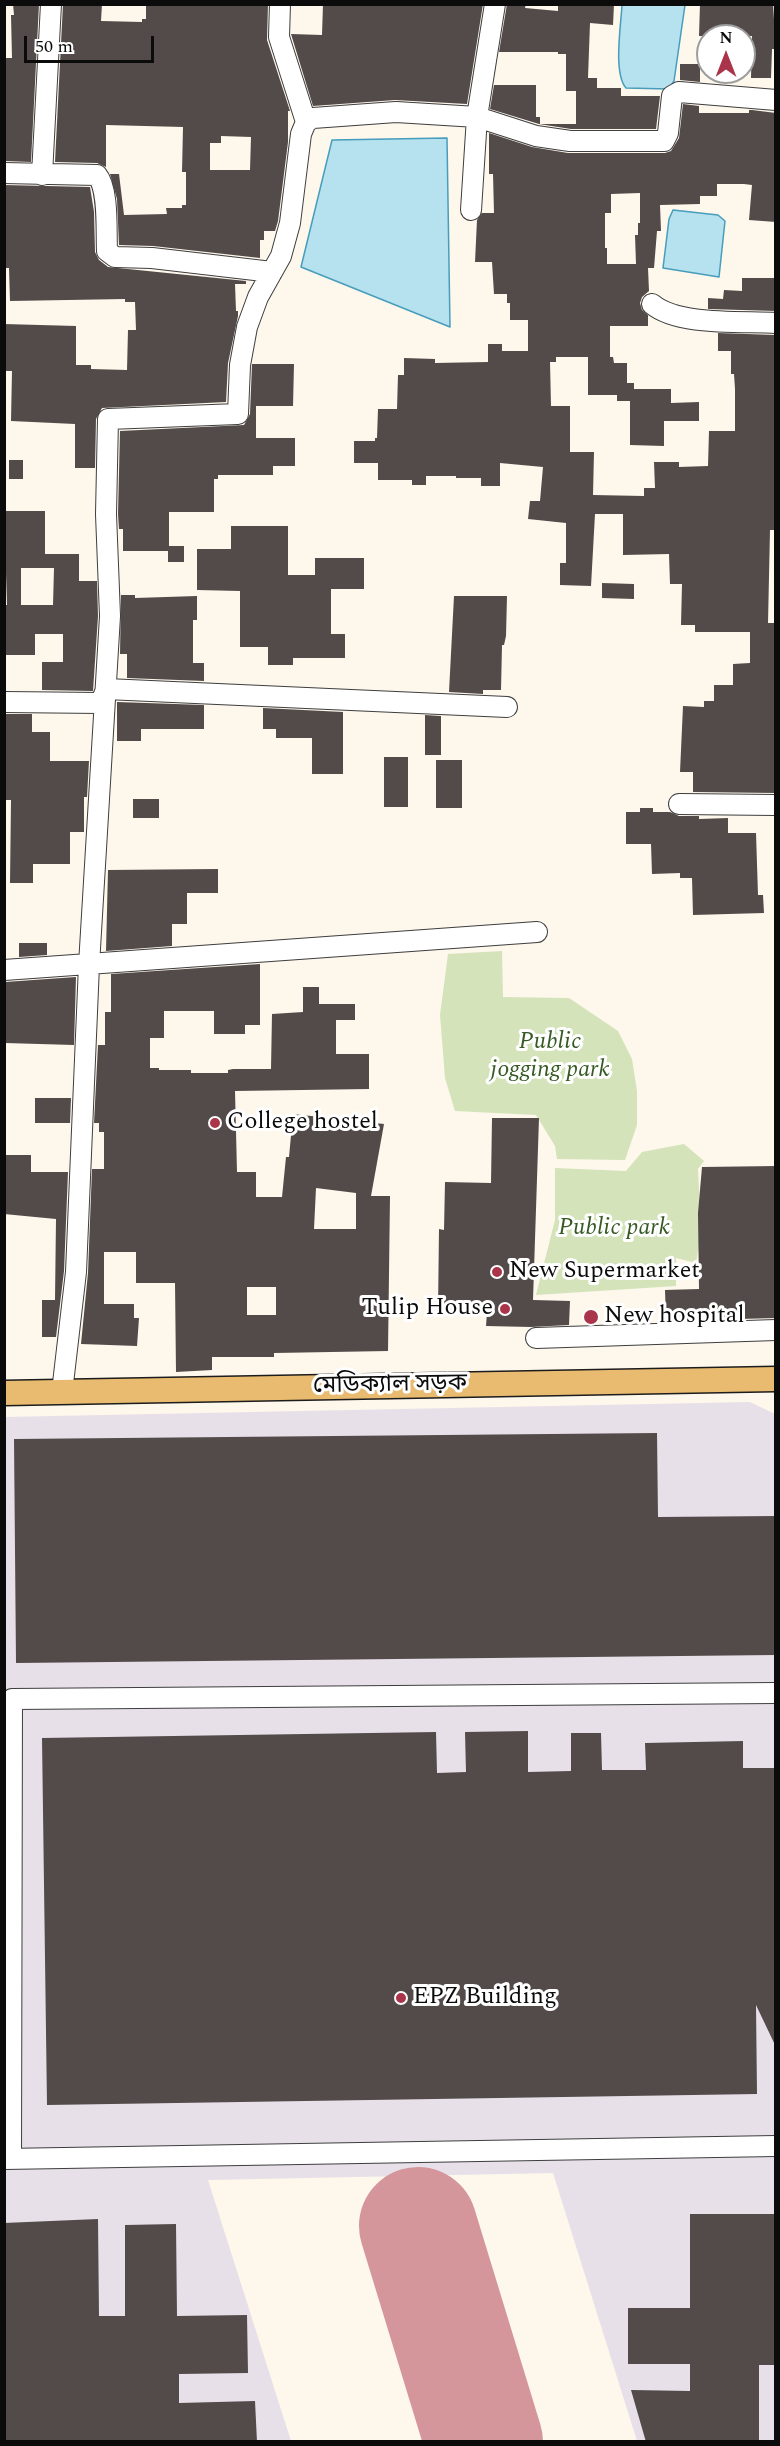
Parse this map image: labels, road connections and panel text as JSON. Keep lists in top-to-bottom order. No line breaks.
{"streets":{"main road":["মেডিক্যাল সড়ক"]},"parks":["Public jogging park","Public park"],"places":["College hostel","New Supermarket","Tulip House","New hospital","EPZ Building"],"scale_bar":"50 m","north":"top"}
